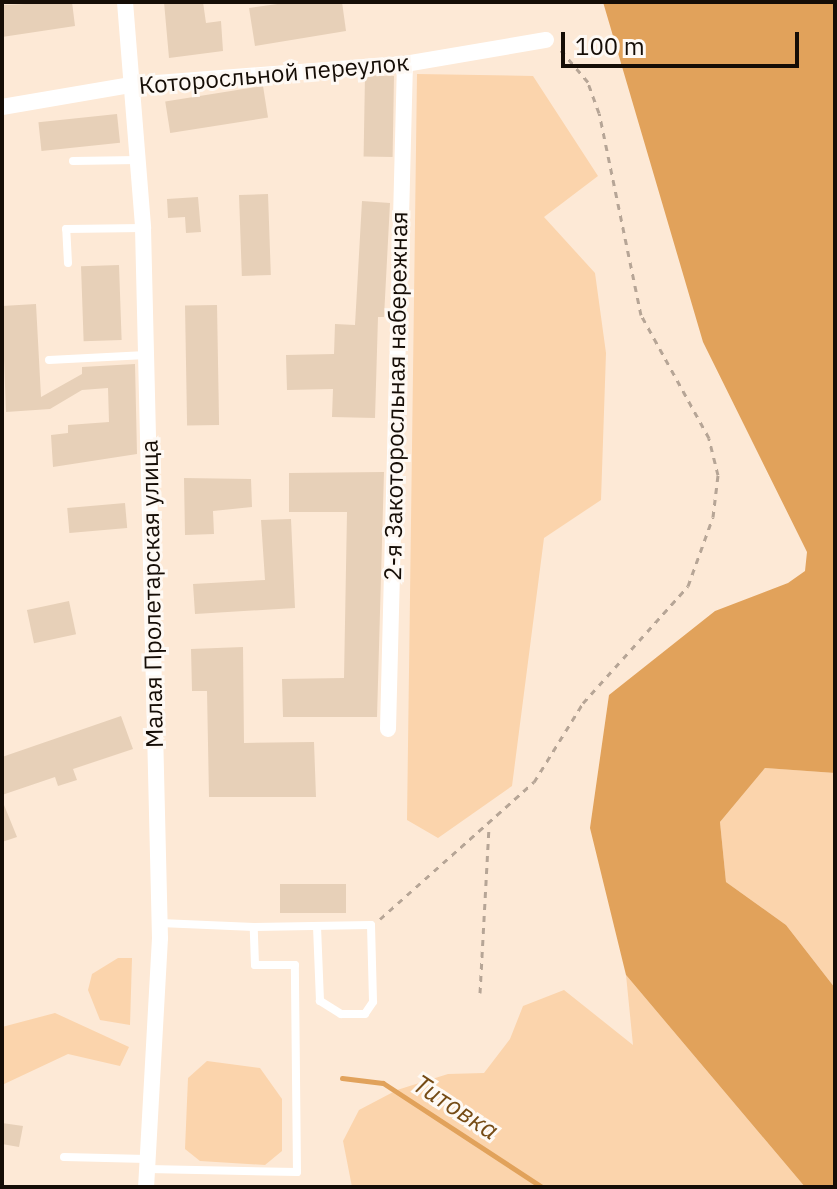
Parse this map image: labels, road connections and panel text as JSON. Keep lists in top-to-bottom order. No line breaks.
{"streets":{"street":["Которосльной переулок","2-я Закоторосльная набережная","Малая Пролетарская улица"]},"crossings":[["Которосльной переулок","2-я Закоторосльная набережная"],["Которосльной переулок","Малая Пролетарская улица"]],"water":["Титовка"],"scale_bar":"100 m"}
